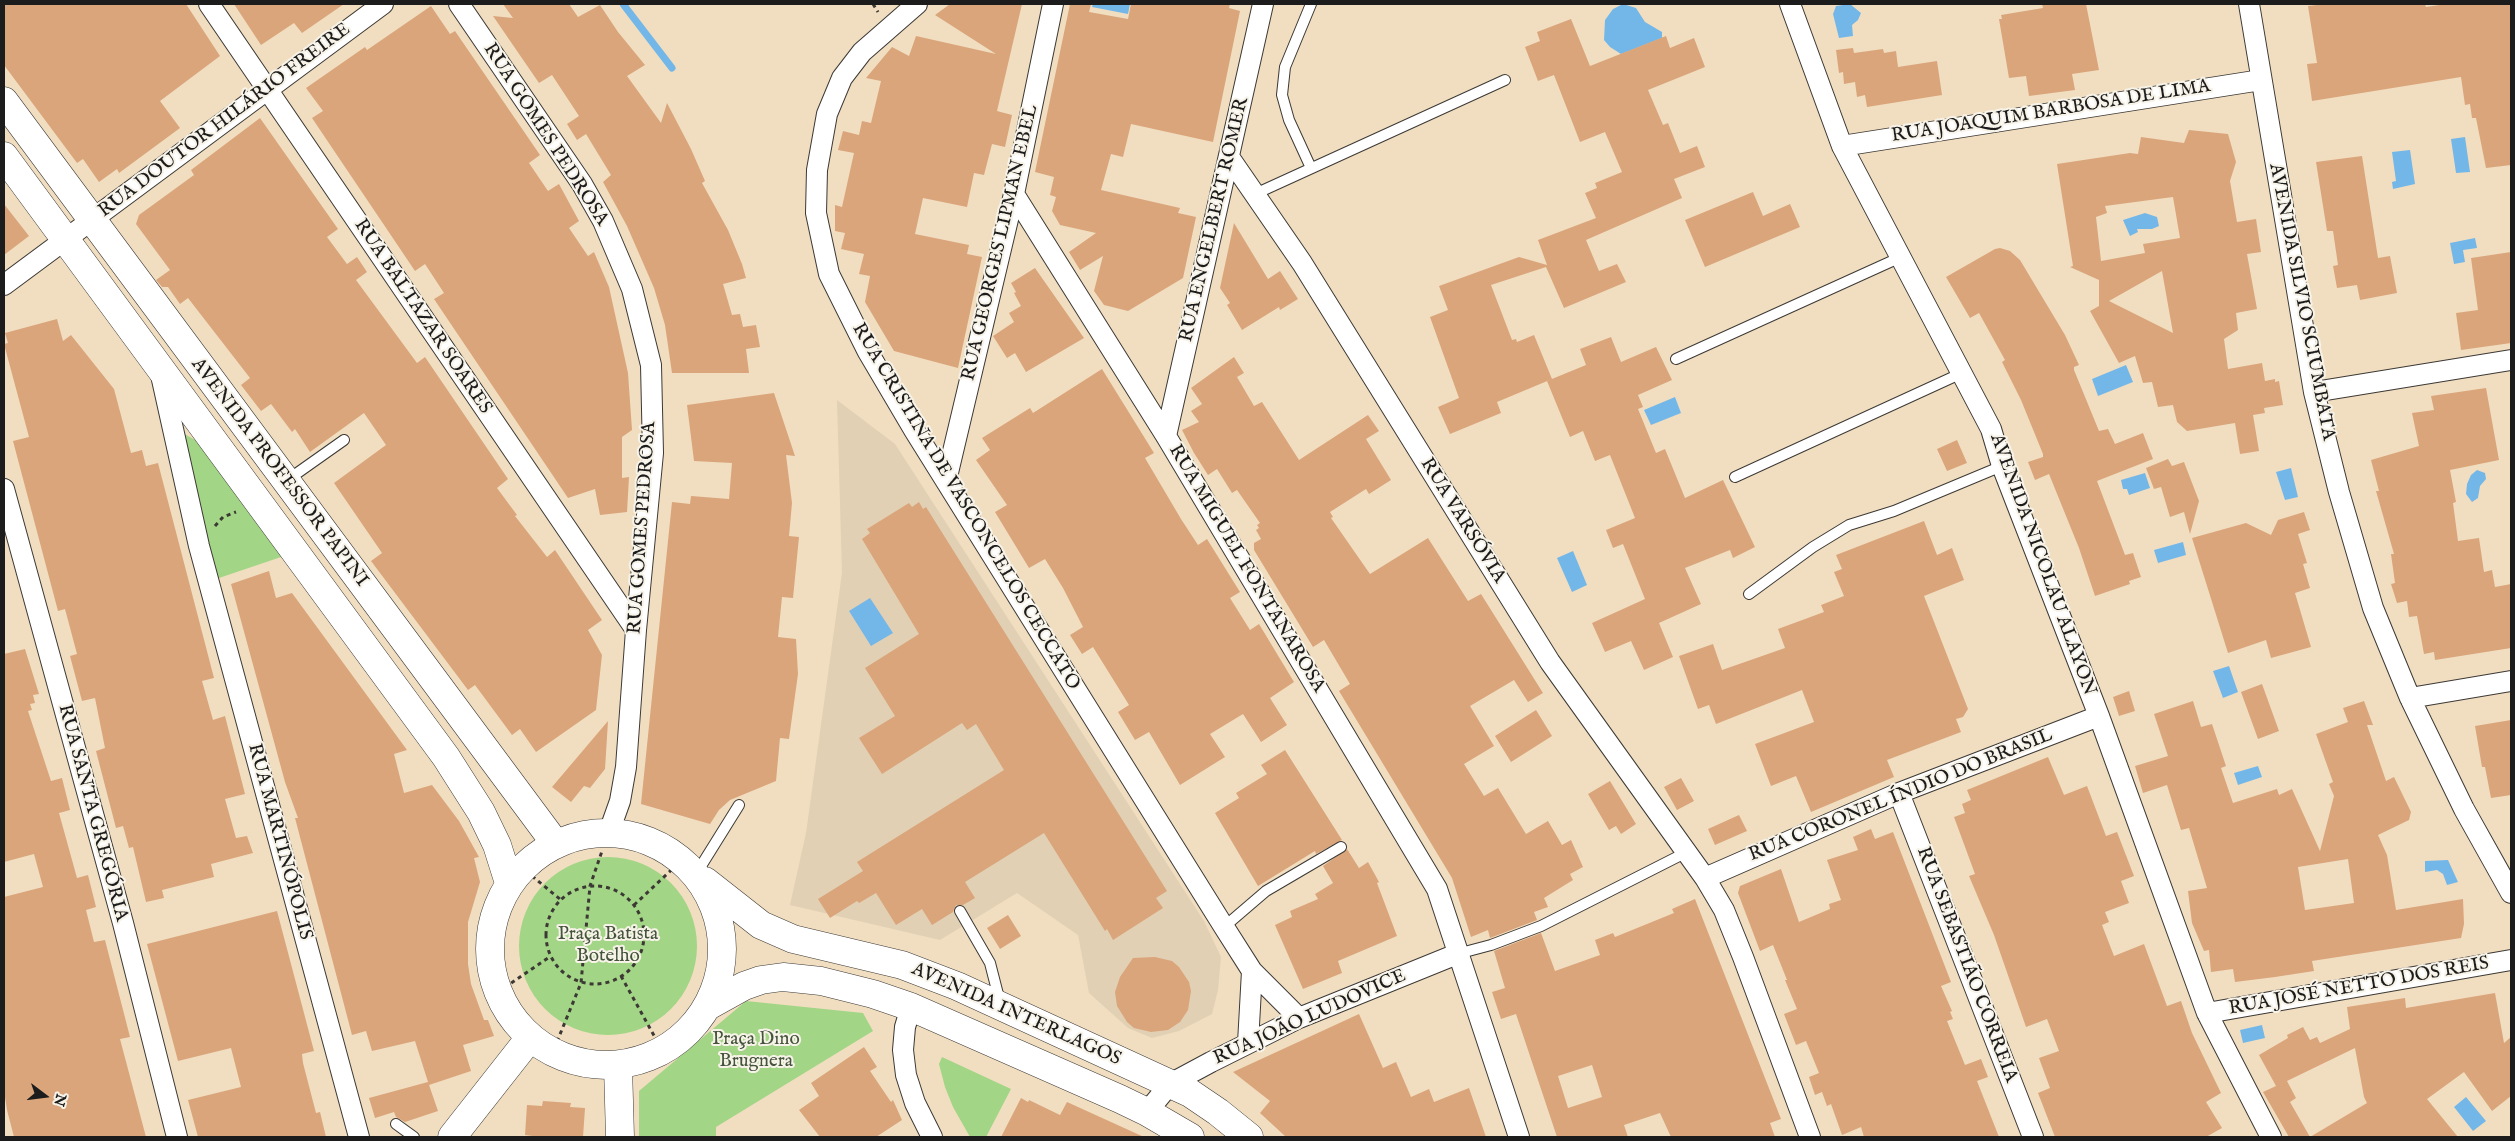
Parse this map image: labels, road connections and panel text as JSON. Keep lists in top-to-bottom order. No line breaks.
{"streets":{"main road":["AVENIDA PROFESSOR PAPINI","AVENIDA INTERLAGOS"],"street":["RUA JOAQUIM BARBOSA DE LIMA","RUA DOUTOR HILÁRIO FREIRE","RUA GOMES PEDROSA","RUA ENGELBERT ROMER","RUA GEORGES LIPMAN EBEL","AVENIDA SILVIO SCIUMBATA","RUA BALTAZAR SOARES","RUA CRISTINA DE VASCONCELOS CECCATO","RUA VARSÓVIA","AVENIDA NICOLAU ALAYON","RUA MIGUEL FONTANAROSA","RUA CORONEL ÍNDIO DO BRASIL","RUA SANTA GREGÓRIA","RUA MARTINÓPOLIS","RUA SEBASTIÃO CORREIA","RUA JOSÉ NETTO DOS REIS","RUA JOÃO LUDOVICE"]},"crossings":[["RUA JOAQUIM BARBOSA DE LIMA","AVENIDA SILVIO SCIUMBATA"],["RUA JOAQUIM BARBOSA DE LIMA","AVENIDA NICOLAU ALAYON"],["RUA DOUTOR HILÁRIO FREIRE","RUA BALTAZAR SOARES"],["RUA DOUTOR HILÁRIO FREIRE","AVENIDA PROFESSOR PAPINI"],["RUA GOMES PEDROSA","RUA BALTAZAR SOARES"],["RUA ENGELBERT ROMER","RUA VARSÓVIA"],["RUA ENGELBERT ROMER","RUA MIGUEL FONTANAROSA"],["RUA GEORGES LIPMAN EBEL","RUA CRISTINA DE VASCONCELOS CECCATO"],["RUA GEORGES LIPMAN EBEL","RUA MIGUEL FONTANAROSA"],["AVENIDA PROFESSOR PAPINI","RUA MARTINÓPOLIS"],["RUA CRISTINA DE VASCONCELOS CECCATO","RUA JOÃO LUDOVICE"],["RUA VARSÓVIA","RUA CORONEL ÍNDIO DO BRASIL"],["AVENIDA NICOLAU ALAYON","RUA CORONEL ÍNDIO DO BRASIL"],["AVENIDA NICOLAU ALAYON","RUA JOSÉ NETTO DOS REIS"],["RUA MIGUEL FONTANAROSA","RUA JOÃO LUDOVICE"],["RUA CORONEL ÍNDIO DO BRASIL","RUA SEBASTIÃO CORREIA"],["AVENIDA INTERLAGOS","RUA JOÃO LUDOVICE"]],"parks":["Praça Batista Botelho","Praça Dino Brugnera"],"north":"right"}
